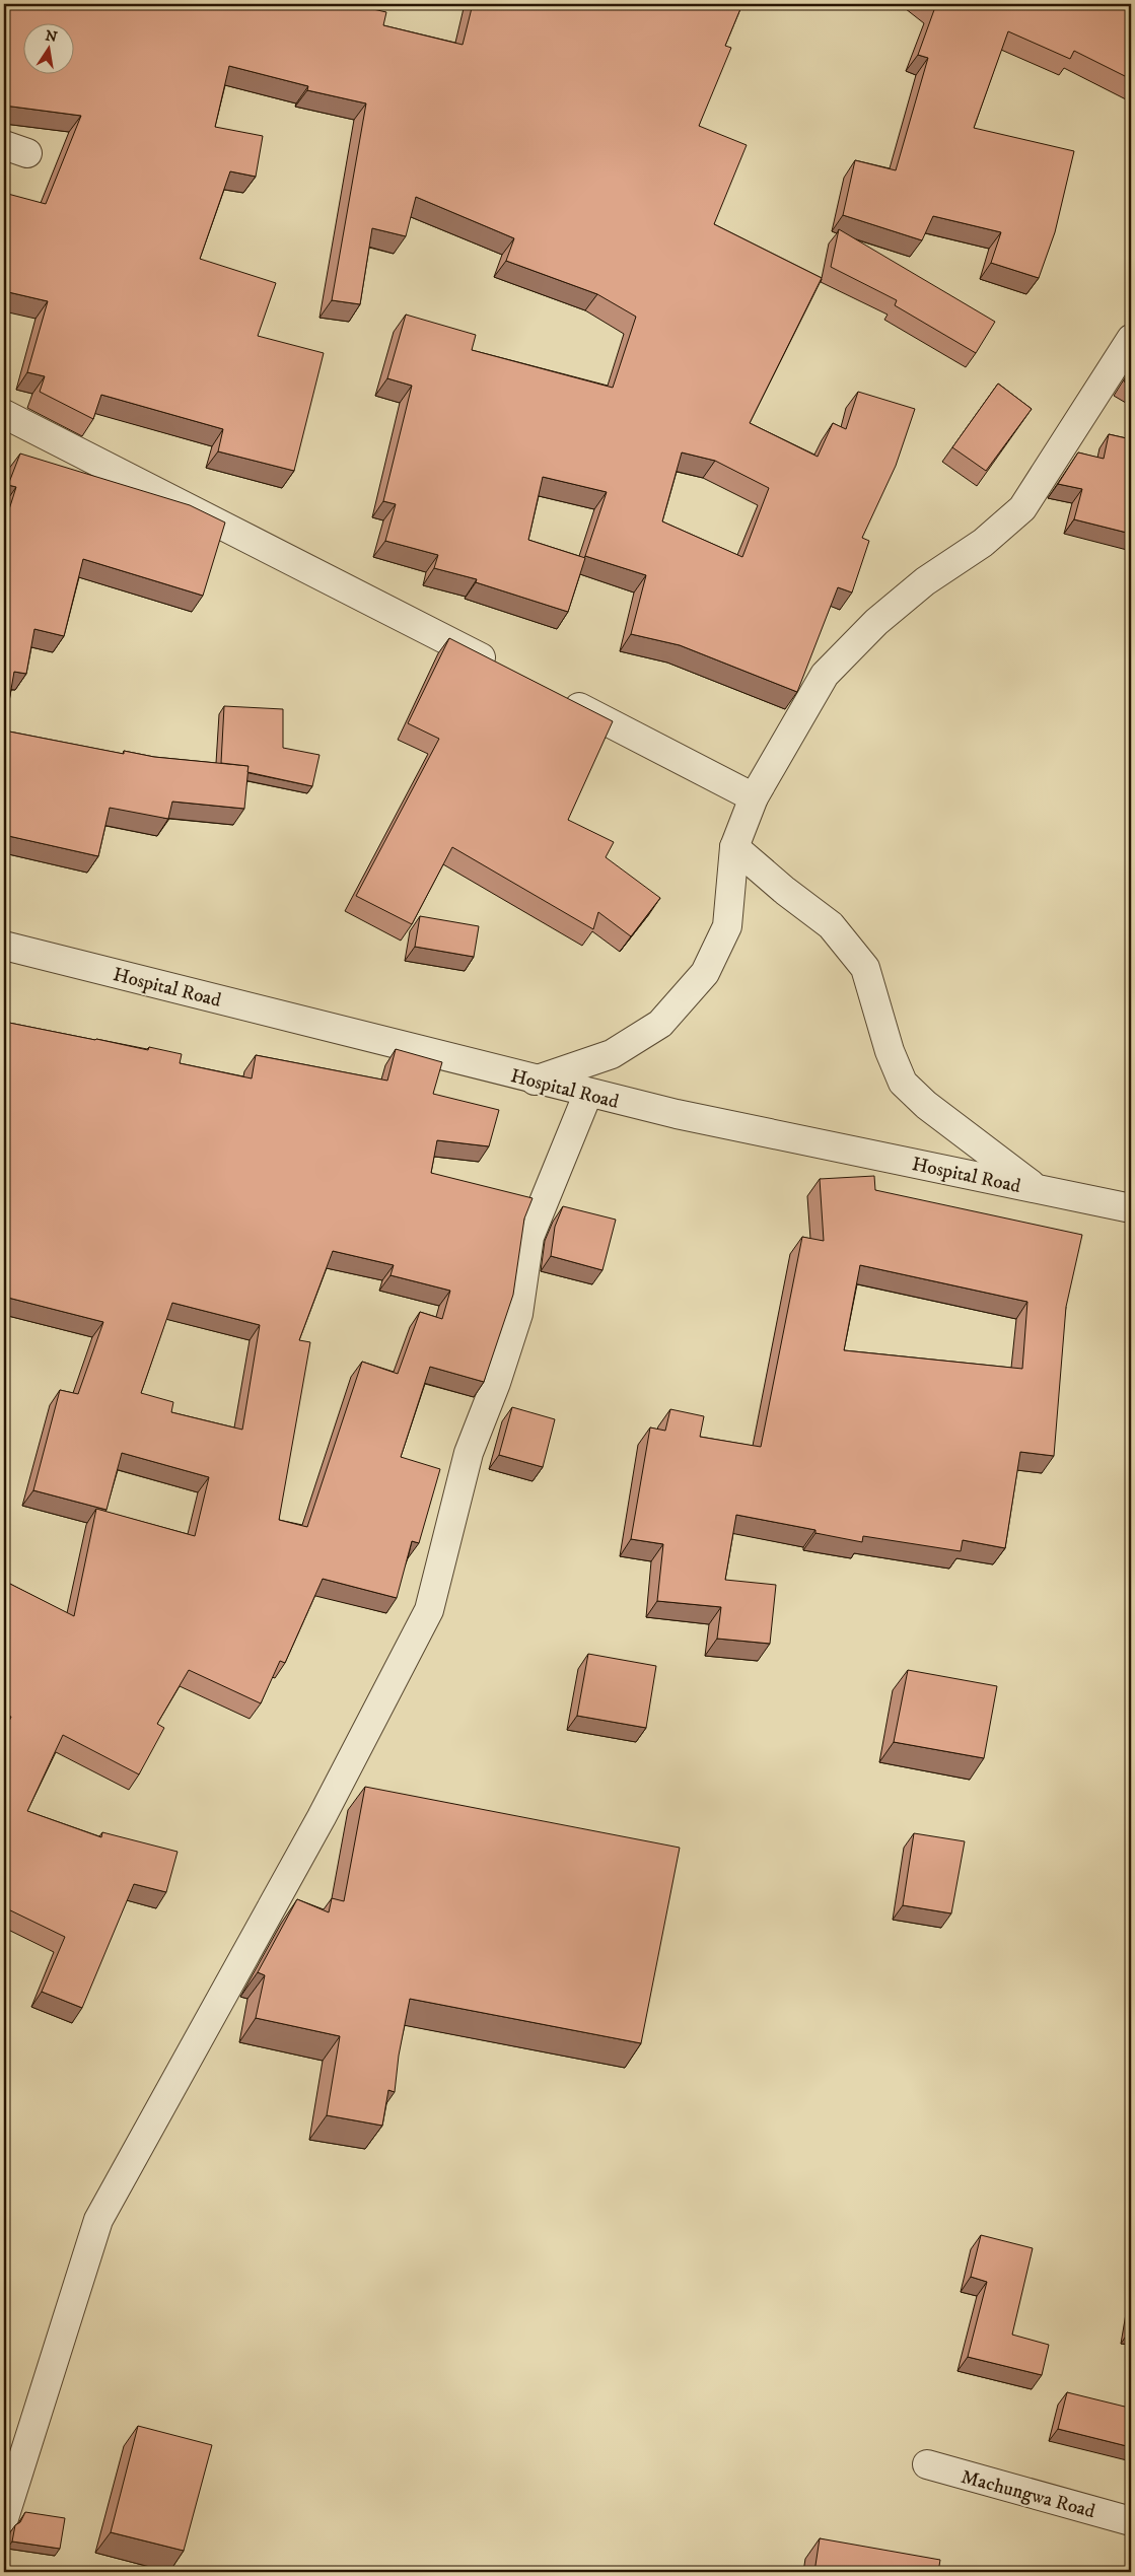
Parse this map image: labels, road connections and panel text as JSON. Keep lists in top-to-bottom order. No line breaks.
{"streets":{"street":["Hospital Road","Machungwa Road"]},"north":"top"}
